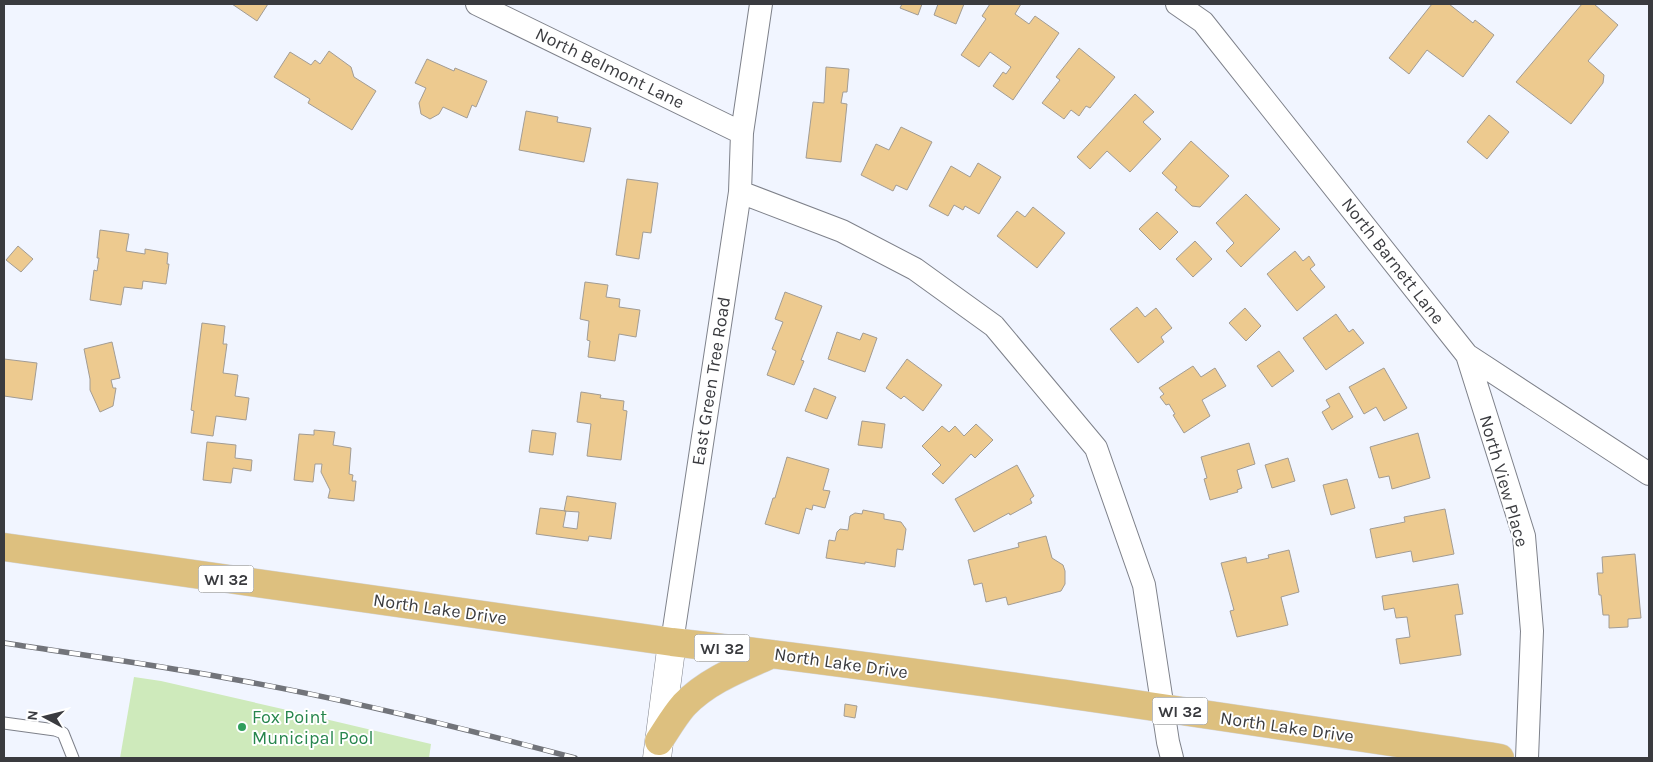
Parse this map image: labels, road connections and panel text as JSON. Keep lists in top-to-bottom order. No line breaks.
{"streets":{"main road":["WI 32","North Lake Drive"],"street":["North Belmont Lane","North Barnett Lane","East Green Tree Road","North View Place"]},"crossings":[["North Belmont Lane","East Green Tree Road"],["North Barnett Lane","North View Place"],["East Green Tree Road","North Lake Drive"]],"places":["Fox Point Municipal Pool"],"north":"left"}
